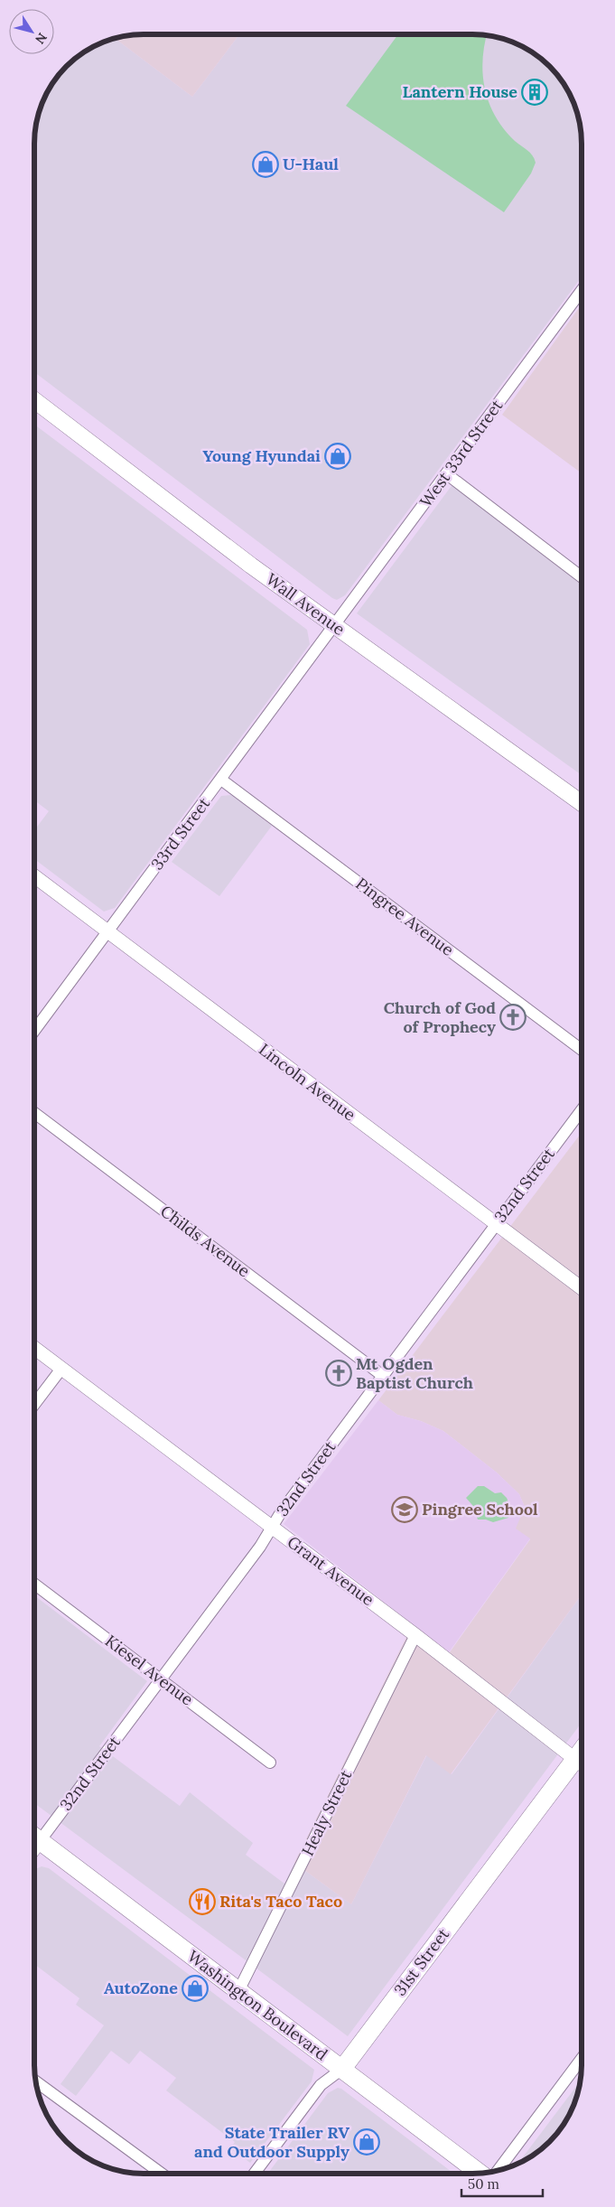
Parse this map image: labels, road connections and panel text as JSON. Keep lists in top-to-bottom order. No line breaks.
{"streets":{"main road":["Wall Avenue","31st Street","Washington Boulevard"],"street":["West 33rd Street","33rd Street","Pingree Avenue","Lincoln Avenue","32nd Street","Childs Avenue","Grant Avenue","Kiesel Avenue","Healy Street"]},"crossings":[["West 33rd Street","Wall Avenue"],["West 33rd Street","33rd Street"],["Wall Avenue","33rd Street"],["33rd Street","Pingree Avenue"],["33rd Street","Lincoln Avenue"],["Lincoln Avenue","32nd Street"],["32nd Street","Childs Avenue"],["32nd Street","Grant Avenue"],["32nd Street","Kiesel Avenue"],["Grant Avenue","Healy Street"],["Healy Street","Washington Boulevard"],["31st Street","Washington Boulevard"]],"places":{"building":["Lantern House"],"shop":["U-Haul","Young Hyundai","AutoZone","State Trailer RV and Outdoor Supply"],"church":["Church of God of Prophecy","Mt Ogden Baptist Church"],"school or university":["Pingree School"],"restaurant":["Rita's Taco Taco"]},"scale_bar":"50 m","north":"bottom right"}
